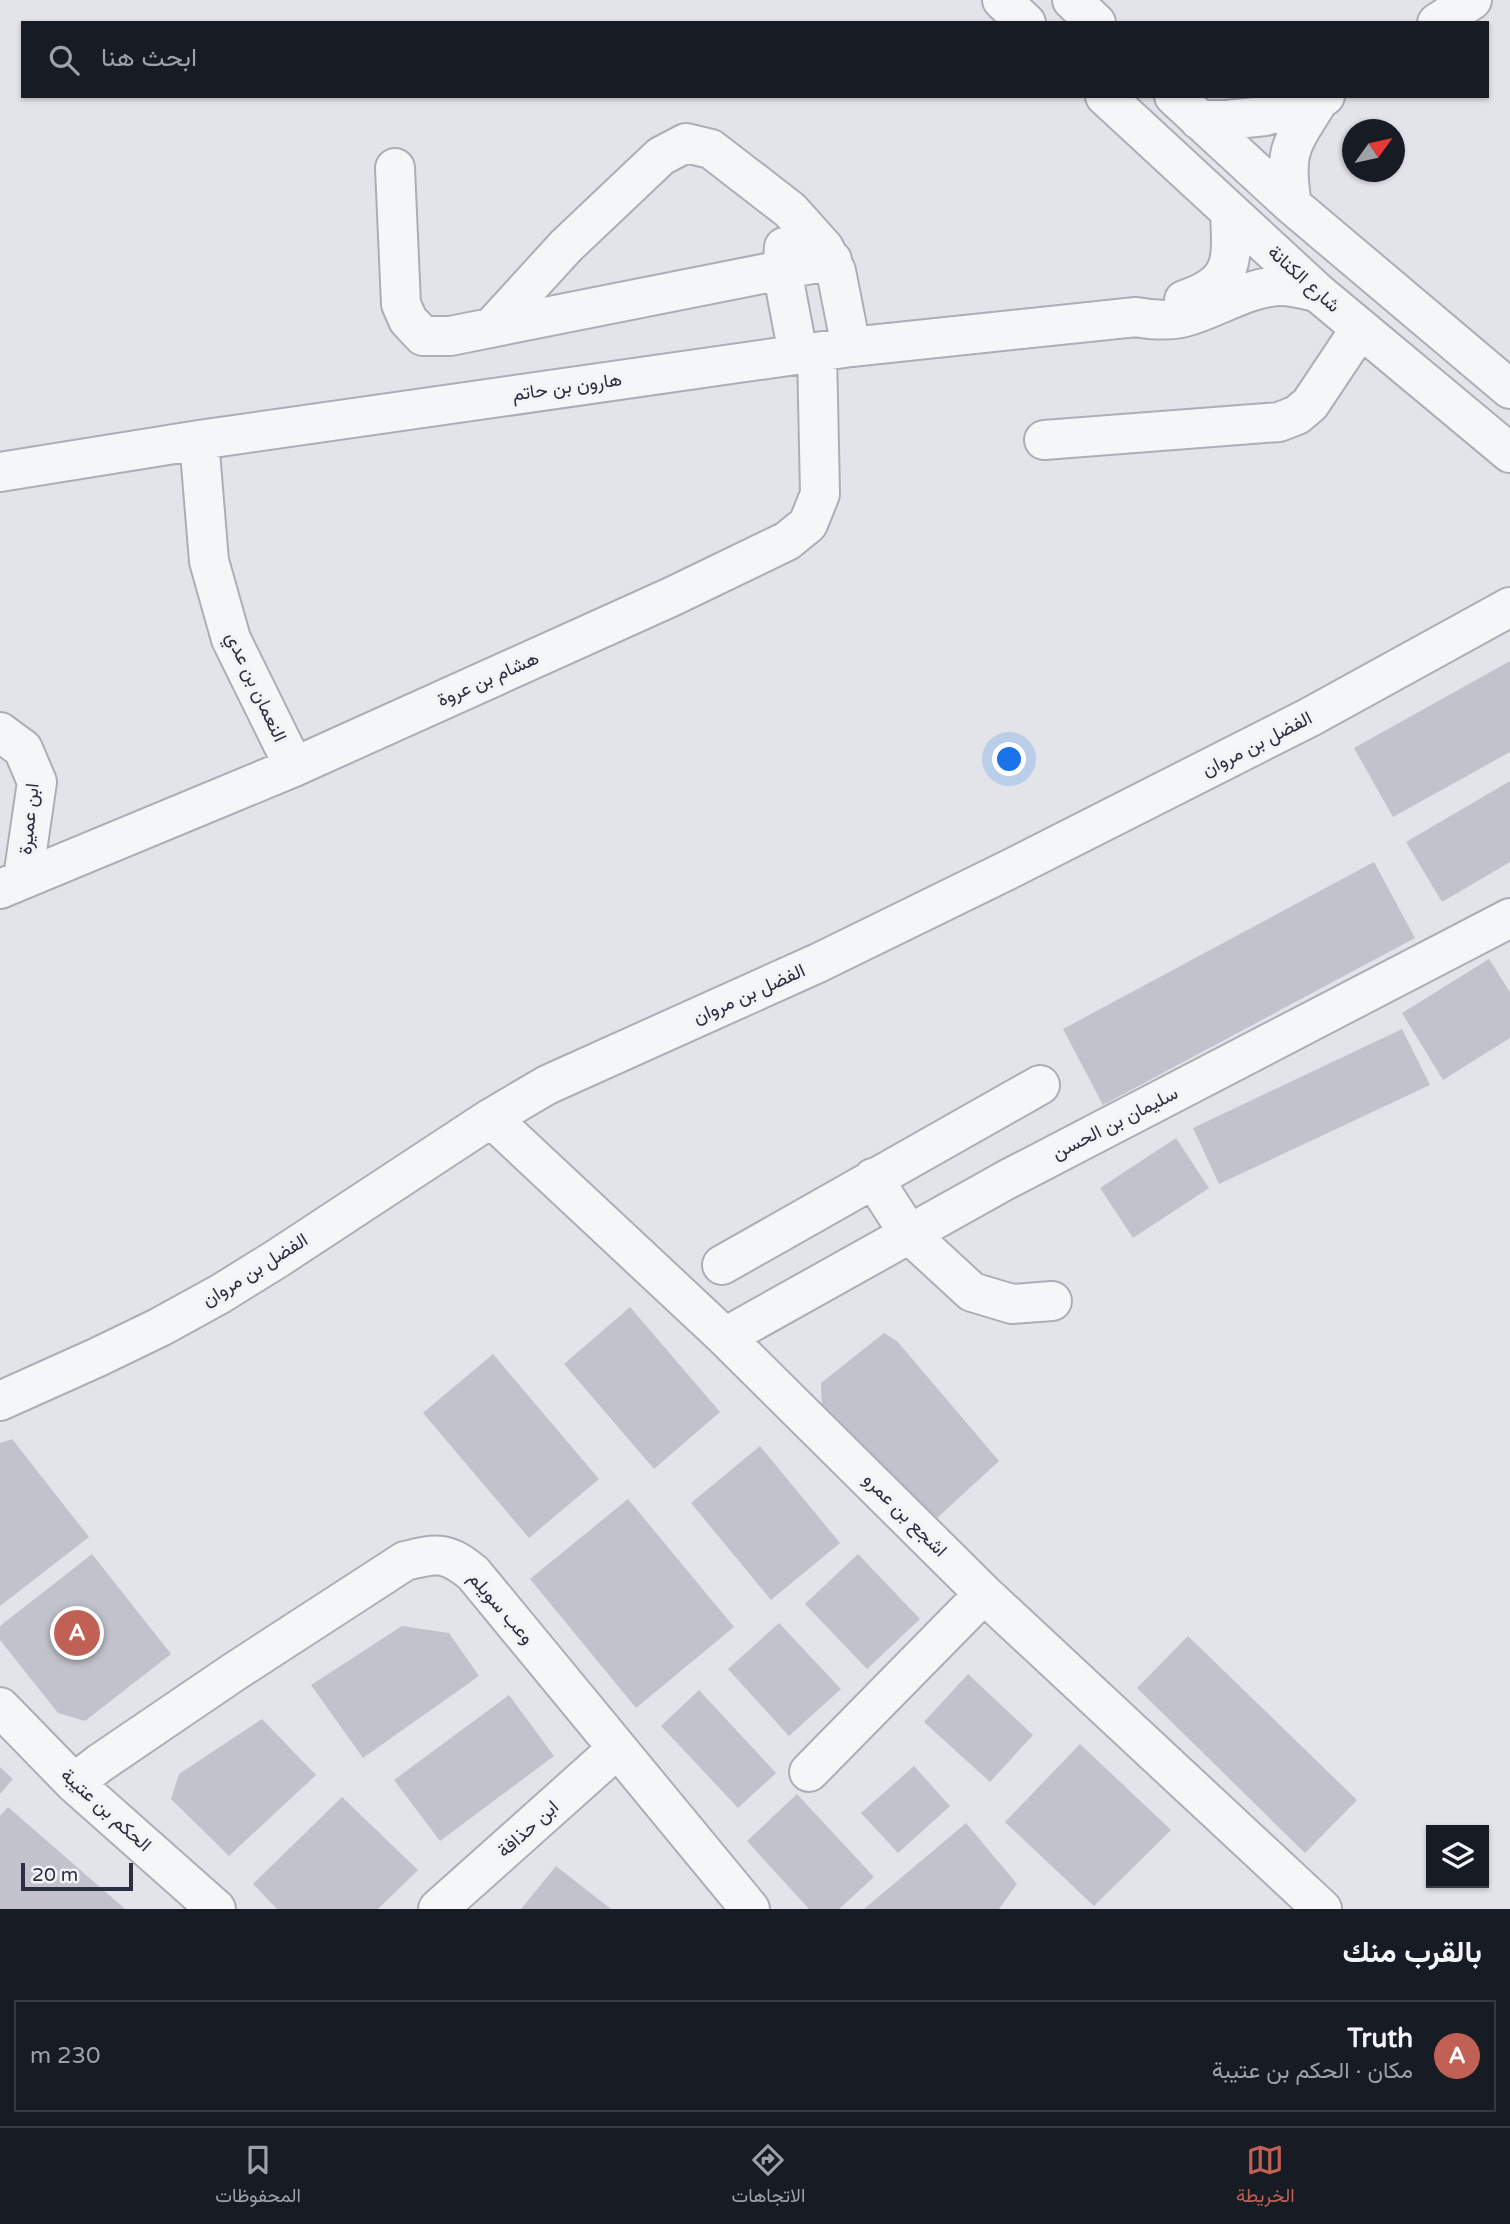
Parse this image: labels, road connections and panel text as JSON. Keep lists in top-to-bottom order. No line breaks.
{"streets":{"street":["شارع الكنانة","هارون بن حاتم","هشام بن عروة","النعمان بن عدي","الفضل بن مروان","ابن عميرة","سليمان بن الحسن","اشجع بن عمرو","وعب سويلم","الحكم بن عتيبة","ابن حذافة"]},"crossings":[["شارع الكنانة","هارون بن حاتم"],["هارون بن حاتم","هشام بن عروة"],["هارون بن حاتم","النعمان بن عدي"],["هشام بن عروة","النعمان بن عدي"],["هشام بن عروة","ابن عميرة"],["الفضل بن مروان","اشجع بن عمرو"],["سليمان بن الحسن","اشجع بن عمرو"],["وعب سويلم","الحكم بن عتيبة"],["وعب سويلم","ابن حذافة"]],"scale_bar":"20 m","north":"top right","page":{"search":"ابحث هنا","pins":"A","scale":"20 m","heading":"بالقرب منك","list":[{"mark":"A","name":"Truth","note":"مكان · الحكم بن عتيبة","value":"230 m"}],"nav":["الخريطة","الاتجاهات","المحفوظات"]}}
